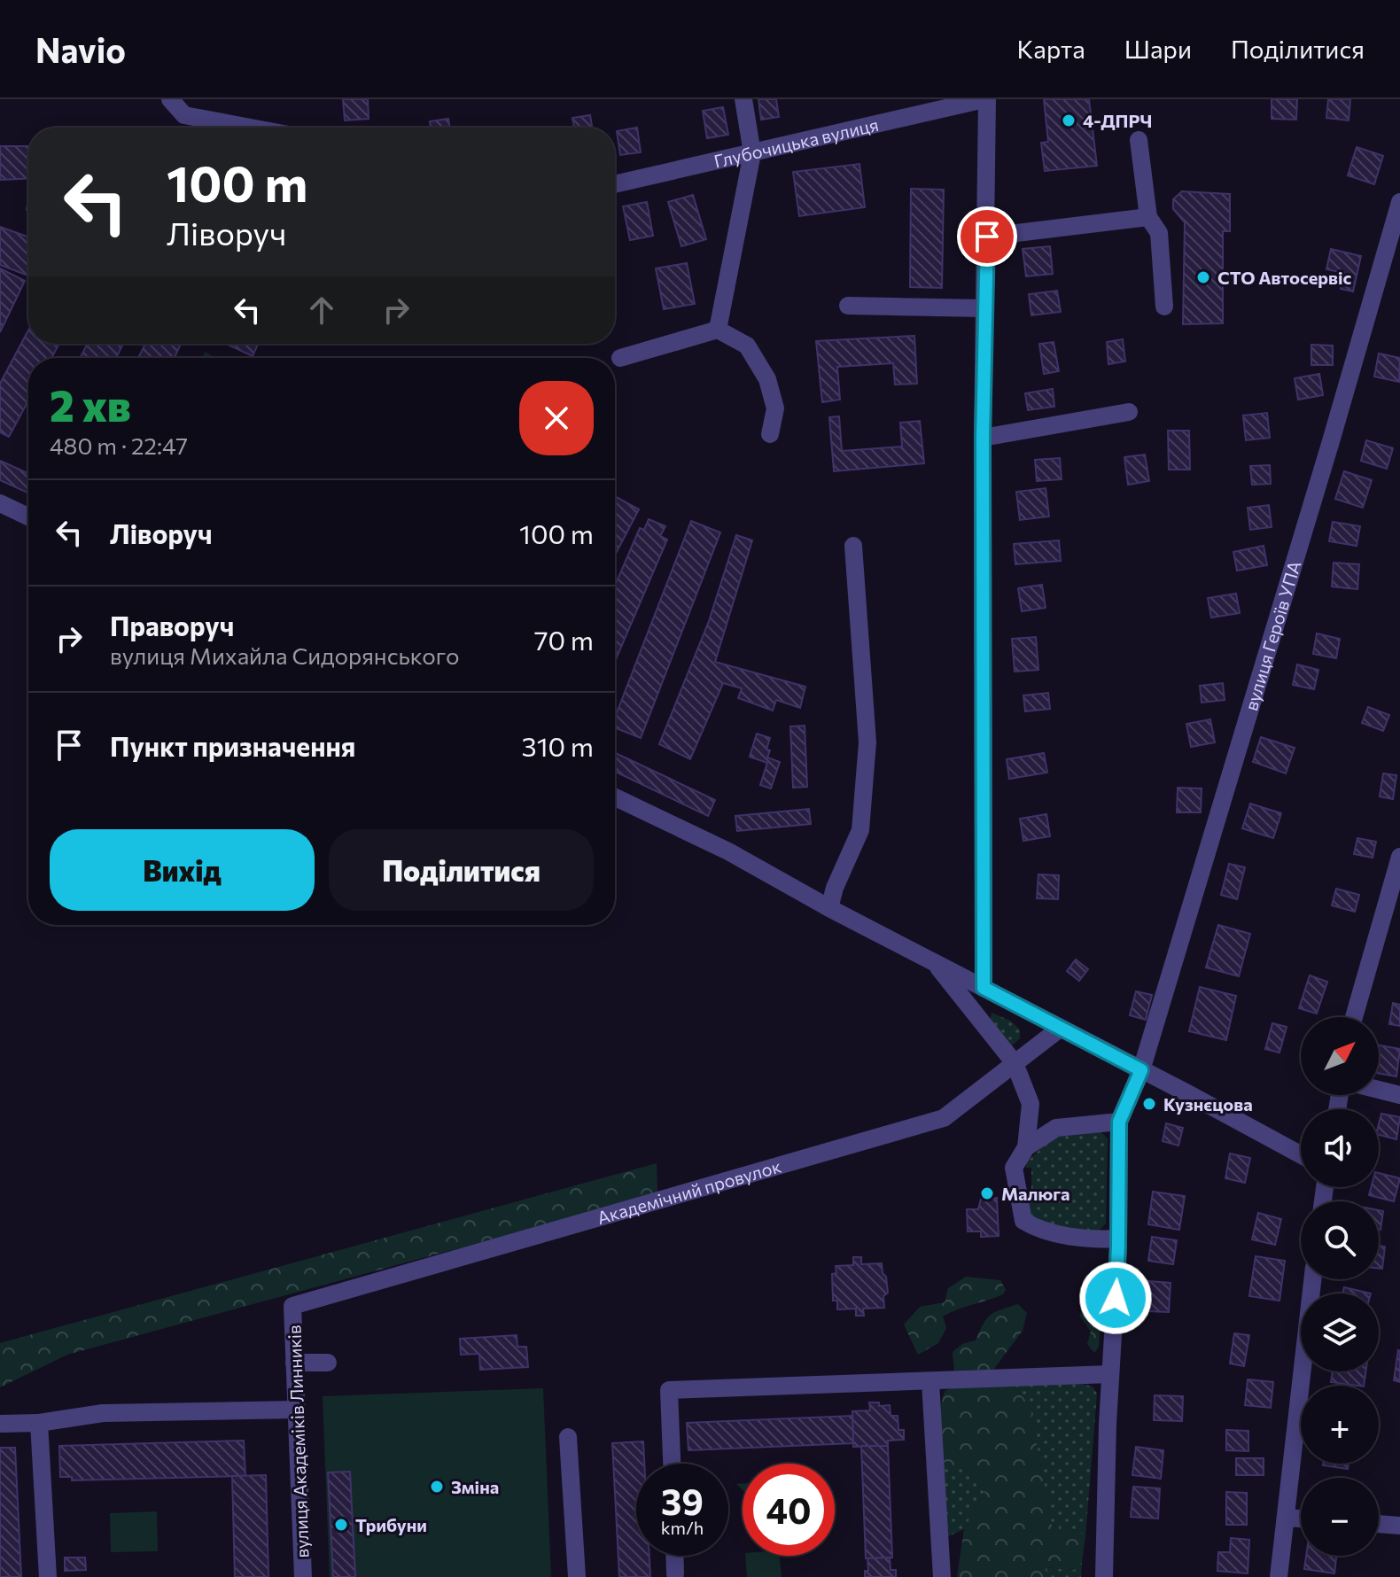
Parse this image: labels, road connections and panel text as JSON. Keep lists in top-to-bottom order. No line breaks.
{"streets":{"street":["Глубочицька вулиця","вулиця Героїв УПА","Академічний провулок","вулиця Академіків Линників"]},"crossings":[["Академічний провулок","вулиця Академіків Линників"]],"places":["4-ДПРЧ","СТО Автосервіс","Кузнєцова","Малюга","Зміна","Трибуни"],"north":"top right","page":{"header":"Navio","nav":["Карта","Шари","Поділитися"],"turn":["100 m","Ліворуч"],"heading":["2 хв","480 m · 22:47"],"list":[{"name":"Ліворуч","value":"100 m"},{"name":"Праворуч","note":"вулиця Михайла Сидорянського","value":"70 m"},{"name":"Пункт призначення","value":"310 m"}],"buttons":["Вихід","Поділитися"],"map_buttons":["+","−"],"speed":"39 km/h","limit":"40"}}
